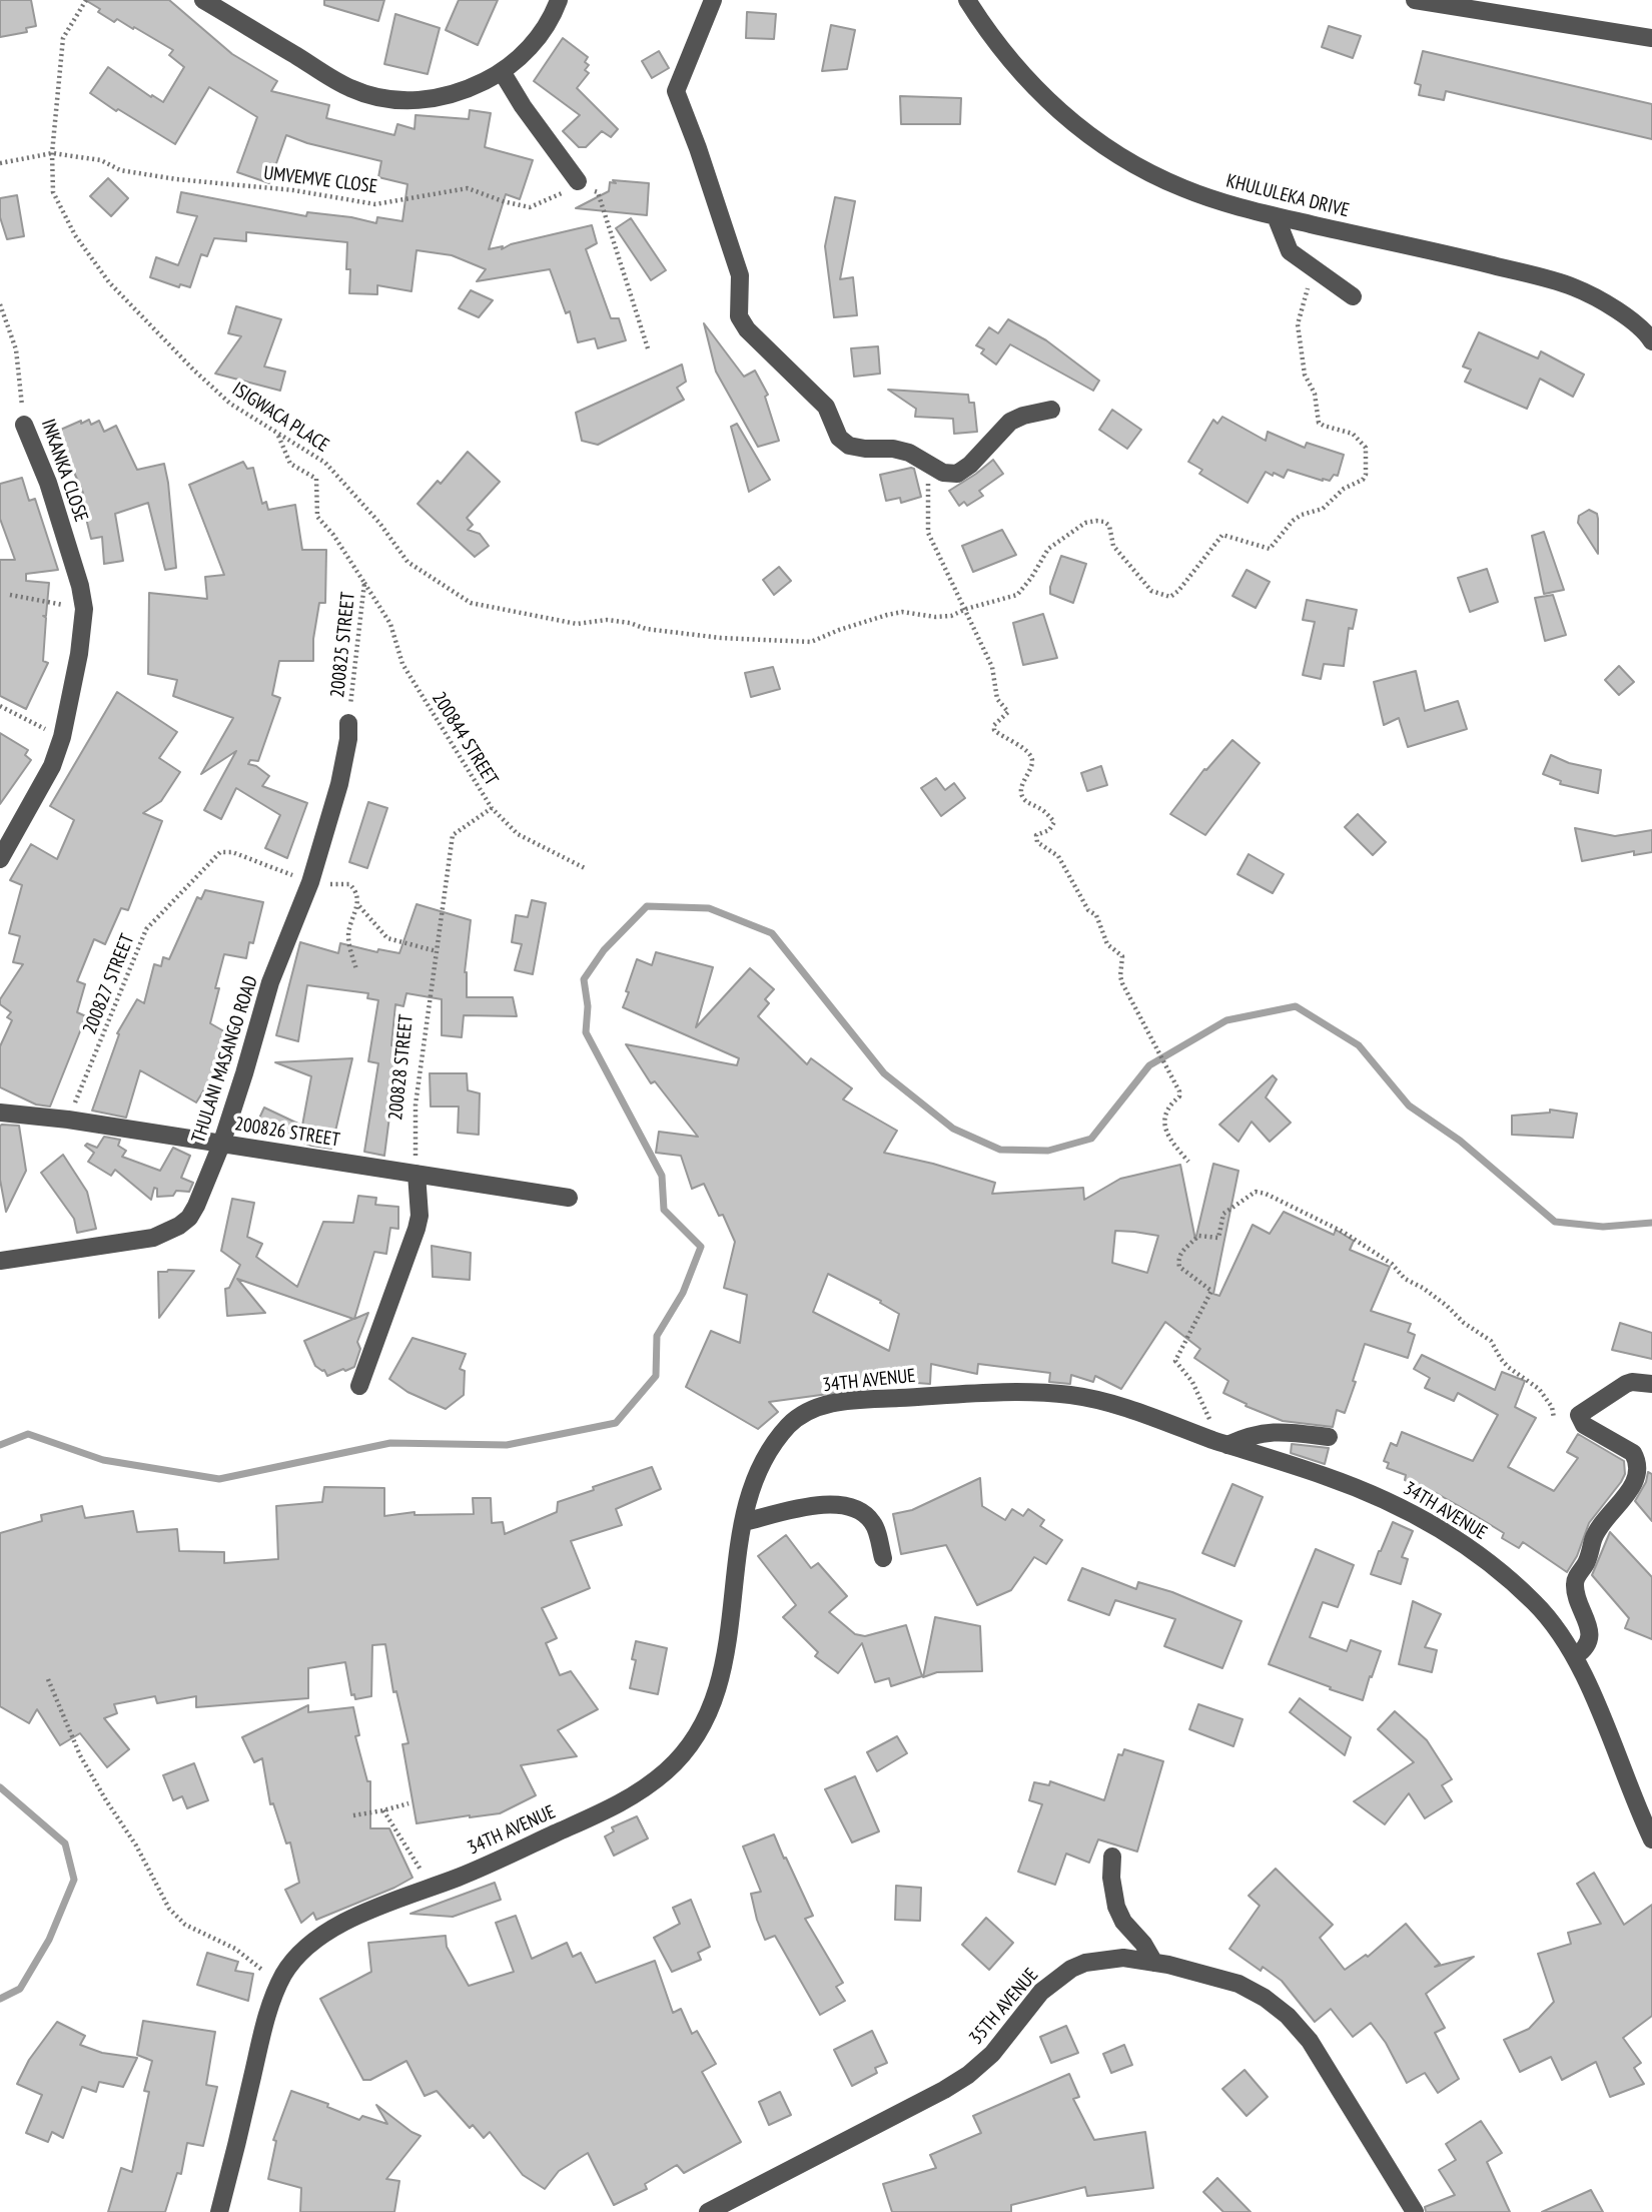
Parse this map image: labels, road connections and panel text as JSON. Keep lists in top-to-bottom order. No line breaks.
{"streets":{"street":["KHULULEKA DRIVE","INKANKA CLOSE","THULANI MASANGO ROAD","200826 STREET","34TH AVENUE","35TH AVENUE"],"path":["UMVEMVE CLOSE","ISIGWACA PLACE","200825 STREET","200844 STREET","200827 STREET","200828 STREET"]},"crossings":[["UMVEMVE CLOSE","ISIGWACA PLACE"],["ISIGWACA PLACE","200825 STREET"],["200825 STREET","200844 STREET"],["200825 STREET","THULANI MASANGO ROAD"],["200844 STREET","200828 STREET"],["200827 STREET","THULANI MASANGO ROAD"],["200827 STREET","200826 STREET"],["THULANI MASANGO ROAD","200826 STREET"],["200828 STREET","200826 STREET"]]}
